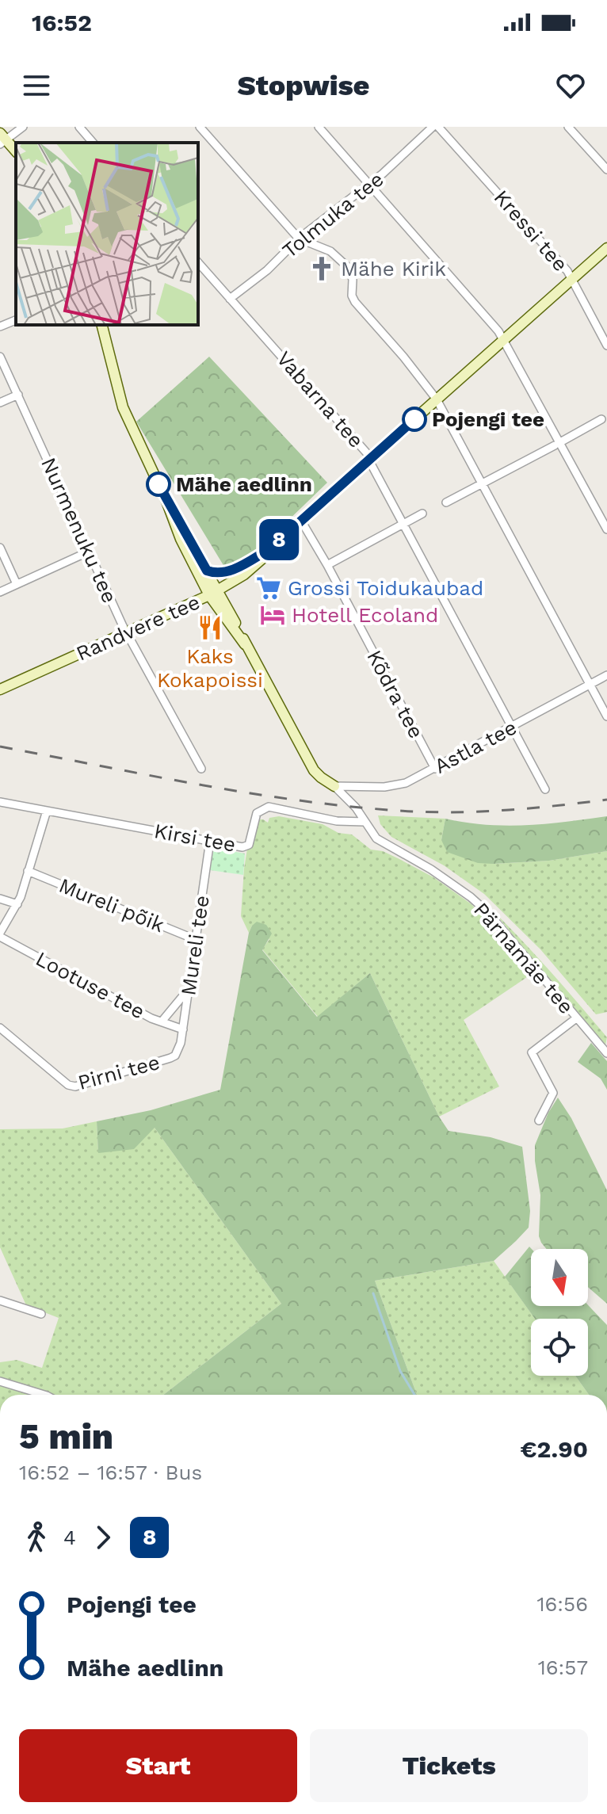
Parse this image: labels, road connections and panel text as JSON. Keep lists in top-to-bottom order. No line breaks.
{"streets":{"main road":["Randvere tee","Pärnamäe tee"],"street":["Tolmuka tee","Kressi tee","Vabarna tee","Nurmenuku tee","Kõdra tee","Astla tee","Kirsi tee","Mureli põik","Mureli tee","Lootuse tee","Pirni tee"]},"crossings":[["Tolmuka tee","Vabarna tee"],["Kressi tee","Randvere tee"],["Vabarna tee","Randvere tee"],["Vabarna tee","Astla tee"],["Nurmenuku tee","Randvere tee"],["Randvere tee","Kõdra tee"],["Randvere tee","Pärnamäe tee"],["Kõdra tee","Astla tee"],["Astla tee","Pärnamäe tee"],["Kirsi tee","Mureli tee"],["Kirsi tee","Pärnamäe tee"],["Mureli põik","Mureli tee"],["Mureli tee","Lootuse tee"],["Mureli tee","Pirni tee"]],"places":{"church":["Mähe Kirik"],"other":["Pojengi tee","Mähe aedlinn"],"supermarket":["Grossi Toidukaubad"],"hotel":["Hotell Ecoland"],"restaurant":["Kaks Kokapoissi"]},"lines":["bus line 8"],"north":"bottom","page":{"status":"16:52","header":"Stopwise","on_map":"8","heading":["5 min","16:52 – 16:57 · Bus","€2.90"],"legs":["4","8"],"list":[{"name":"Pojengi tee","value":"16:56"},{"name":"Mähe aedlinn","value":"16:57"}],"buttons":["Start","Tickets"]}}
